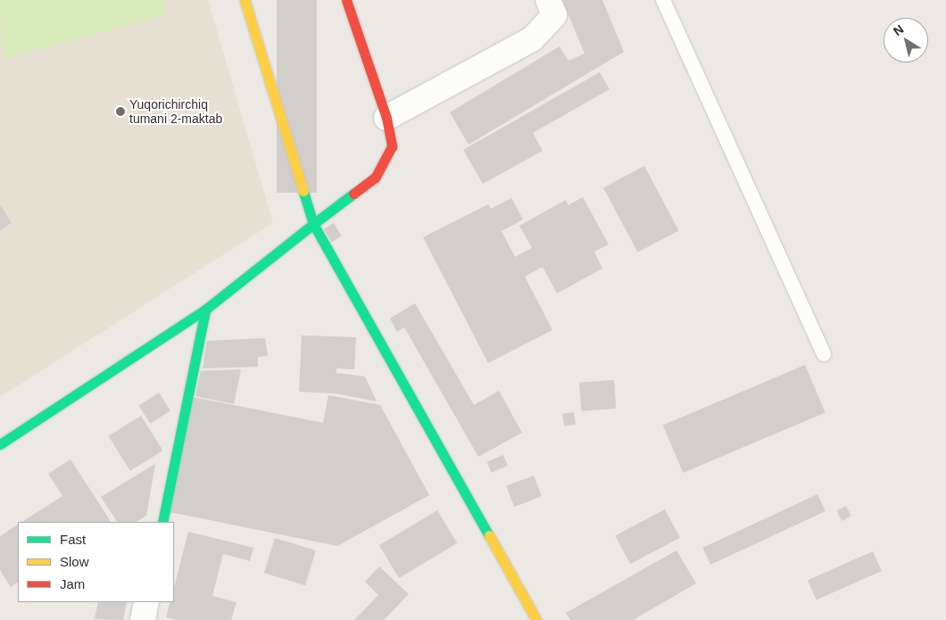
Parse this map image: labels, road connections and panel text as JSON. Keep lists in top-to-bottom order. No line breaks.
{"places":["Yuqorichirchiq tumani 2-maktab"],"legend":["Fast","Slow","Jam"],"north":"top left"}
